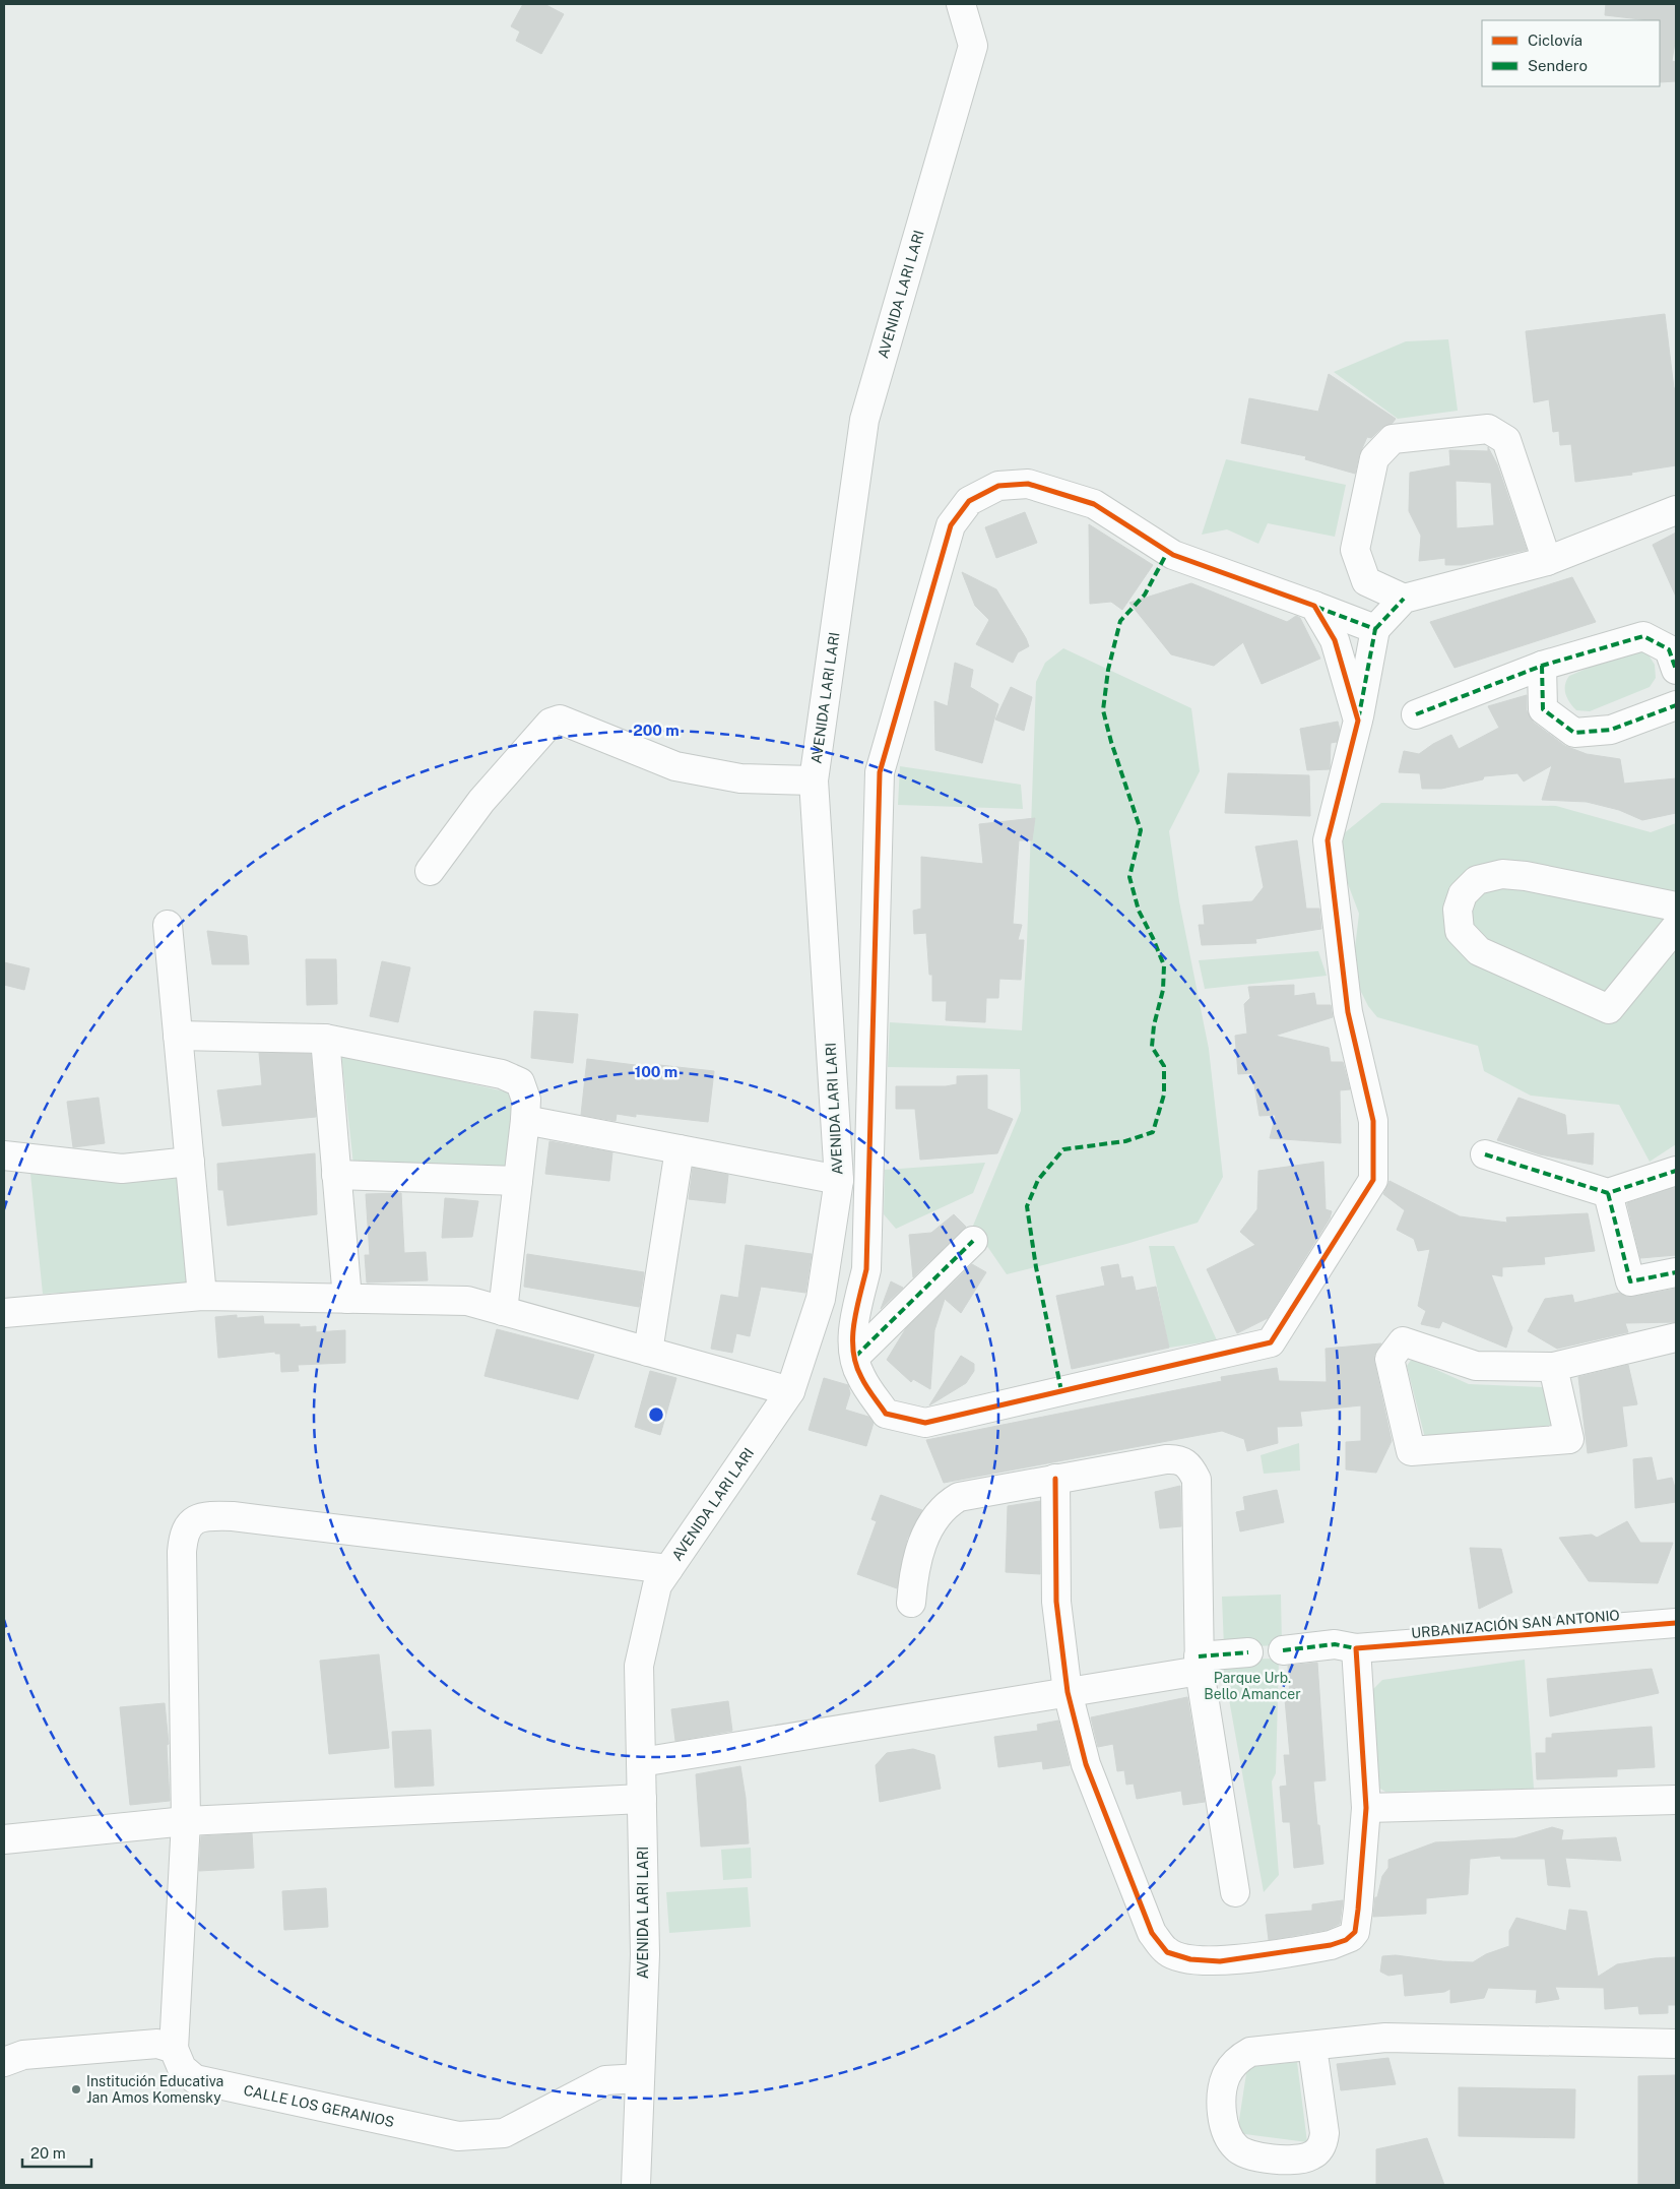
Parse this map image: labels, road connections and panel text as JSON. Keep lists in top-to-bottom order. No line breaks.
{"streets":{"street":["AVENIDA LARI LARI","URBANIZACIÓN SAN ANTONIO","CALLE LOS GERANIOS"]},"crossings":[["AVENIDA LARI LARI","CALLE LOS GERANIOS"]],"parks":["Parque Urb. Bello Amancer"],"places":["Institución Educativa Jan Amos Komensky"],"legend":["Ciclovía","Sendero"],"scale_bar":"20 m","rings":["200 m","100 m"]}
